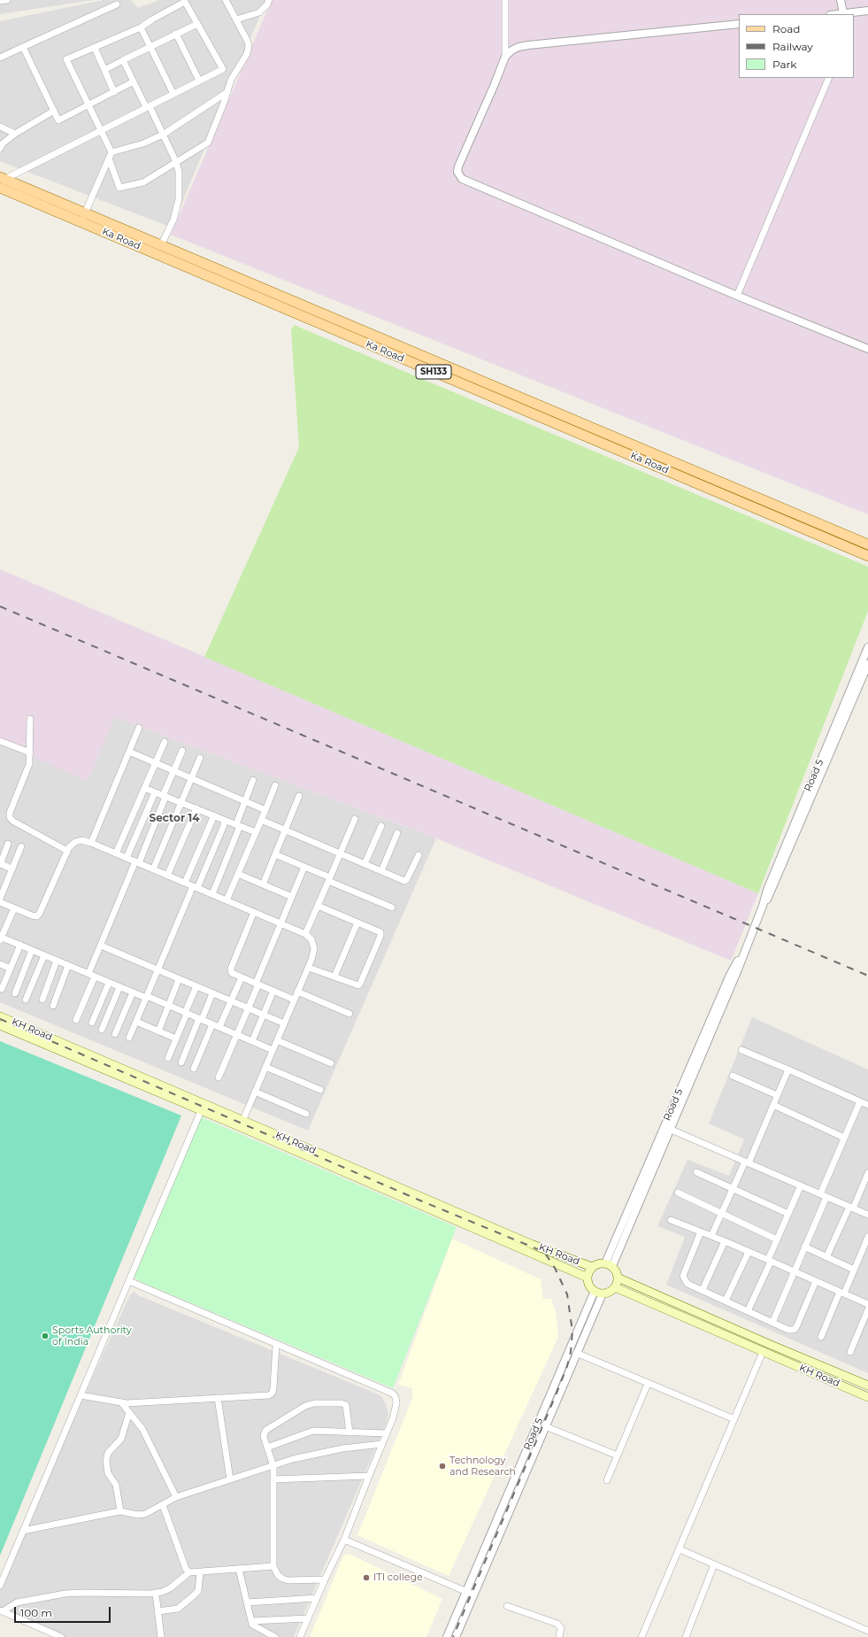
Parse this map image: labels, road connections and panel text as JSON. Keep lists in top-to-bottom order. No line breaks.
{"streets":{"main road":["Ka Road","SH133","KH Road"],"street":["Road 5"]},"crossings":[["Road 5","KH Road"]],"districts":["Sector 14"],"places":["Sports Authority of India","Technology and Research","ITI college"],"legend":["Road","Railway","Park"],"scale_bar":"100 m"}
